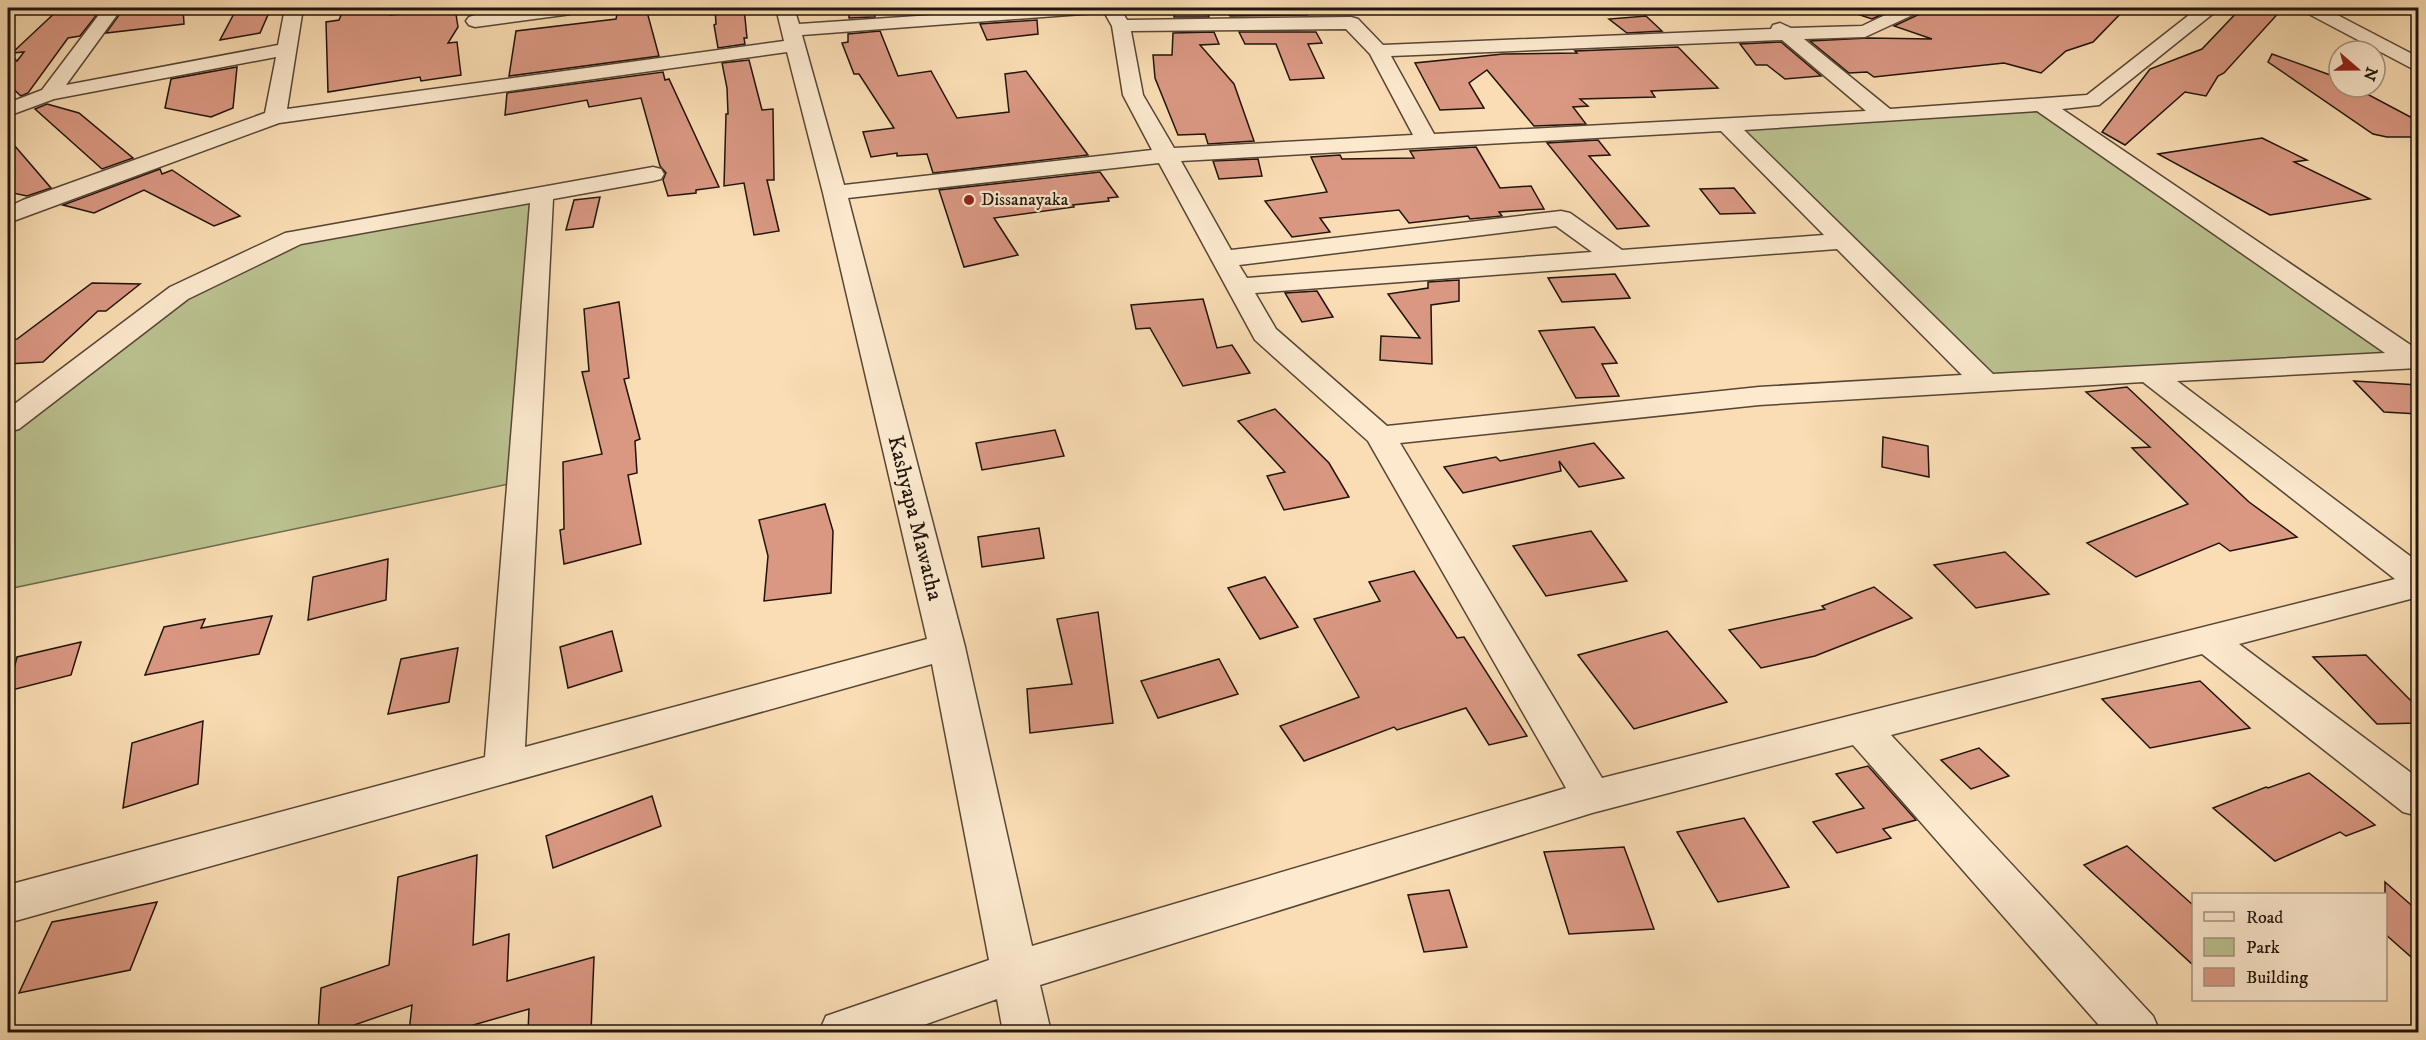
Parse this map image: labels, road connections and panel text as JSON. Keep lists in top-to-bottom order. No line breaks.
{"streets":{"street":["Kashyapa Mawatha"]},"places":["Dissanayaka"],"legend":["Road","Park","Building"],"north":"right"}
